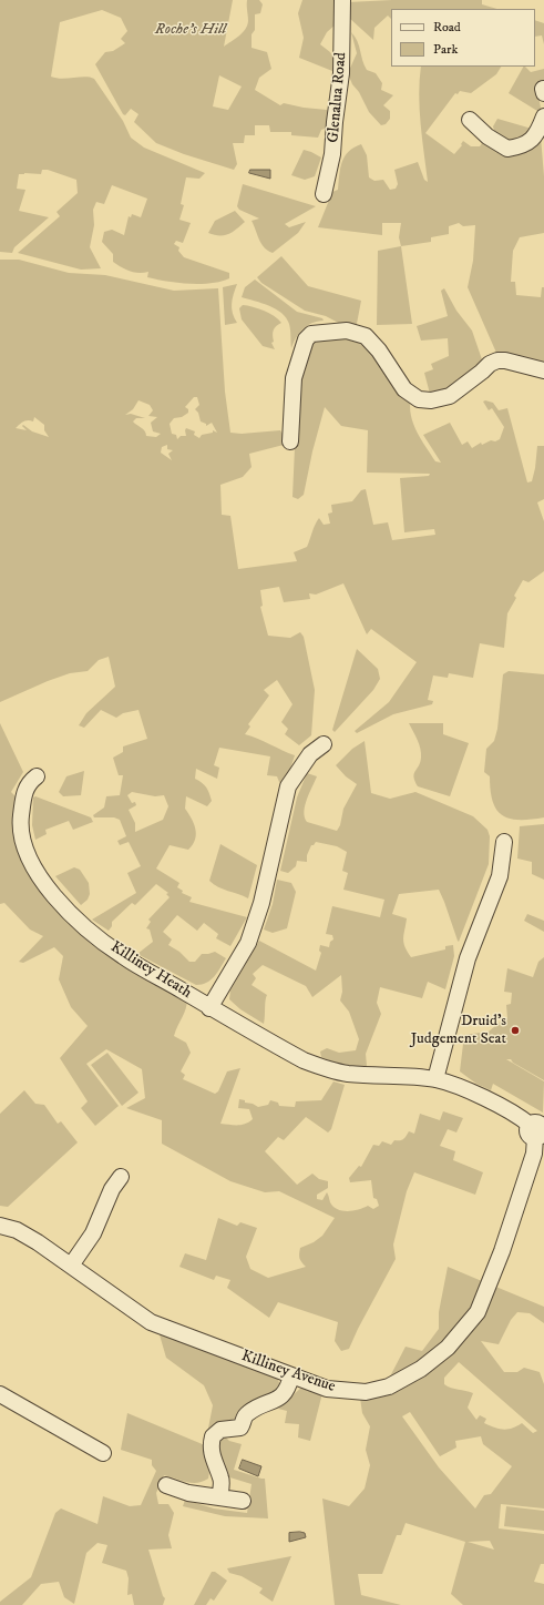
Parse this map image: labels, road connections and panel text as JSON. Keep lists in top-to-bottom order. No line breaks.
{"streets":{"street":["Glenalua Road","Killiney Heath","Killiney Avenue"]},"crossings":[["Killiney Heath","Killiney Avenue"]],"parks":["Roche's Hill"],"places":["Druid's Judgement Seat"],"legend":["Road","Park"]}
